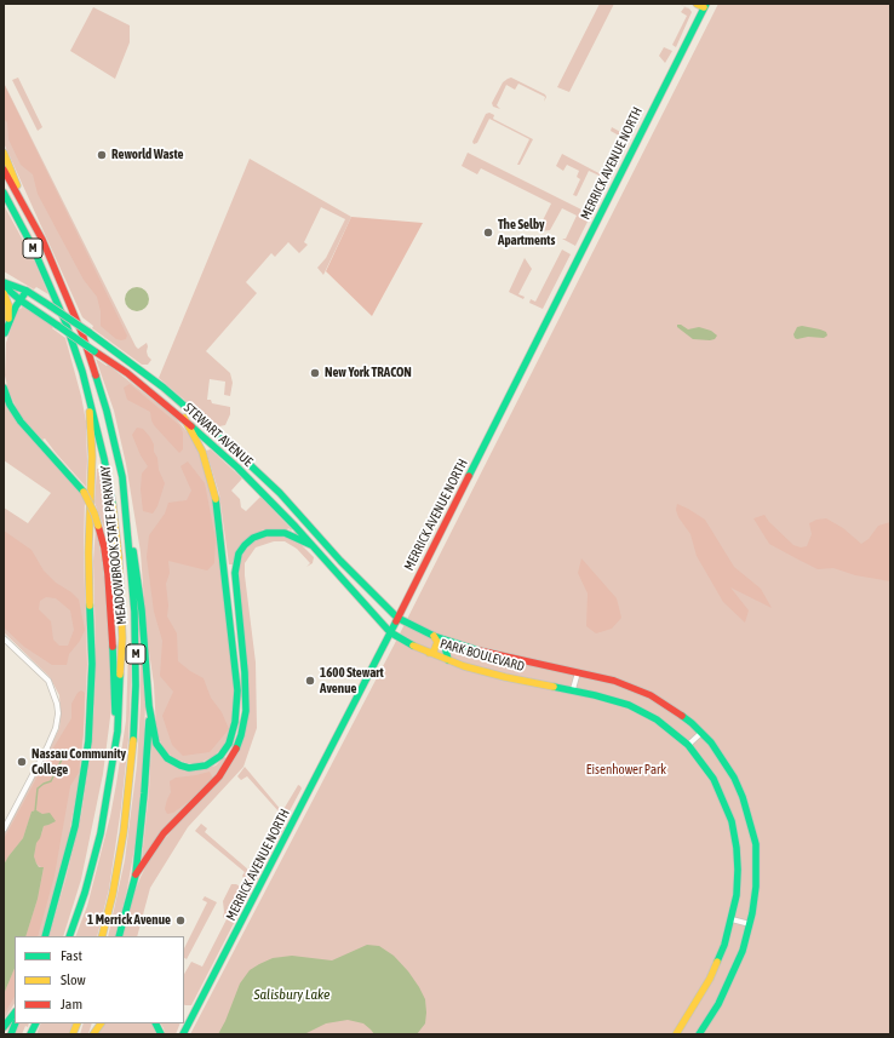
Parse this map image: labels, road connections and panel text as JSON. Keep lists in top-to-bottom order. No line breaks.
{"streets":{"main road":["MERRICK AVENUE NORTH","M","STEWART AVENUE","MEADOWBROOK STATE PARKWAY","PARK BOULEVARD"]},"crossings":[["MERRICK AVENUE NORTH","STEWART AVENUE"],["MERRICK AVENUE NORTH","PARK BOULEVARD"],["STEWART AVENUE","PARK BOULEVARD"]],"water":["Salisbury Lake"],"parks":["Eisenhower Park"],"places":["Reworld Waste","The Selby Apartments","New York TRACON","1600 Stewart Avenue","Nassau Community College","1 Merrick Avenue"],"legend":["Fast","Slow","Jam"]}
